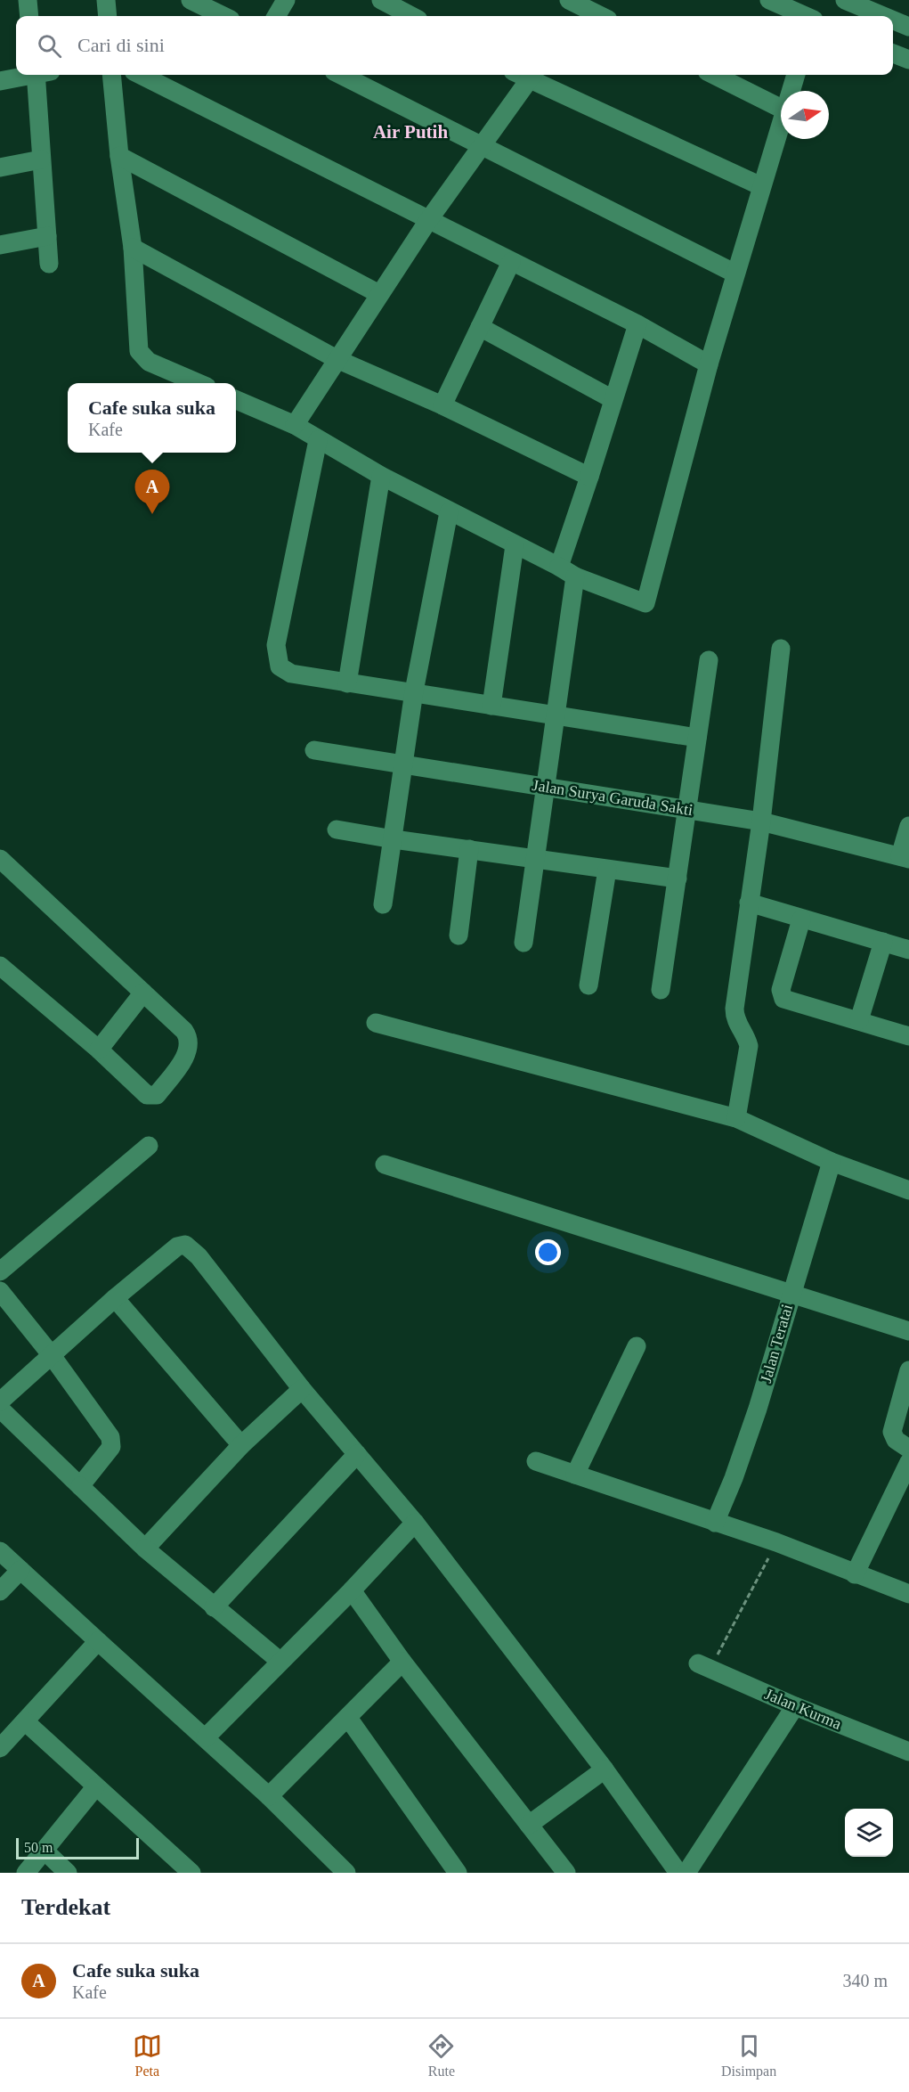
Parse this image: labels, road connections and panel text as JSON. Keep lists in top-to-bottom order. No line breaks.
{"streets":{"street":["Jalan Surya Garuda Sakti","Jalan Teratai","Jalan Kurma"]},"districts":["Air Putih"],"scale_bar":"50 m","north":"right","page":{"search":"Cari di sini","popup":["Cafe suka suka","Kafe"],"pins":"A","scale":"50 m","heading":"Terdekat","list":[{"mark":"A","name":"Cafe suka suka","note":"Kafe","value":"340 m"}],"nav":["Peta","Rute","Disimpan"]}}
